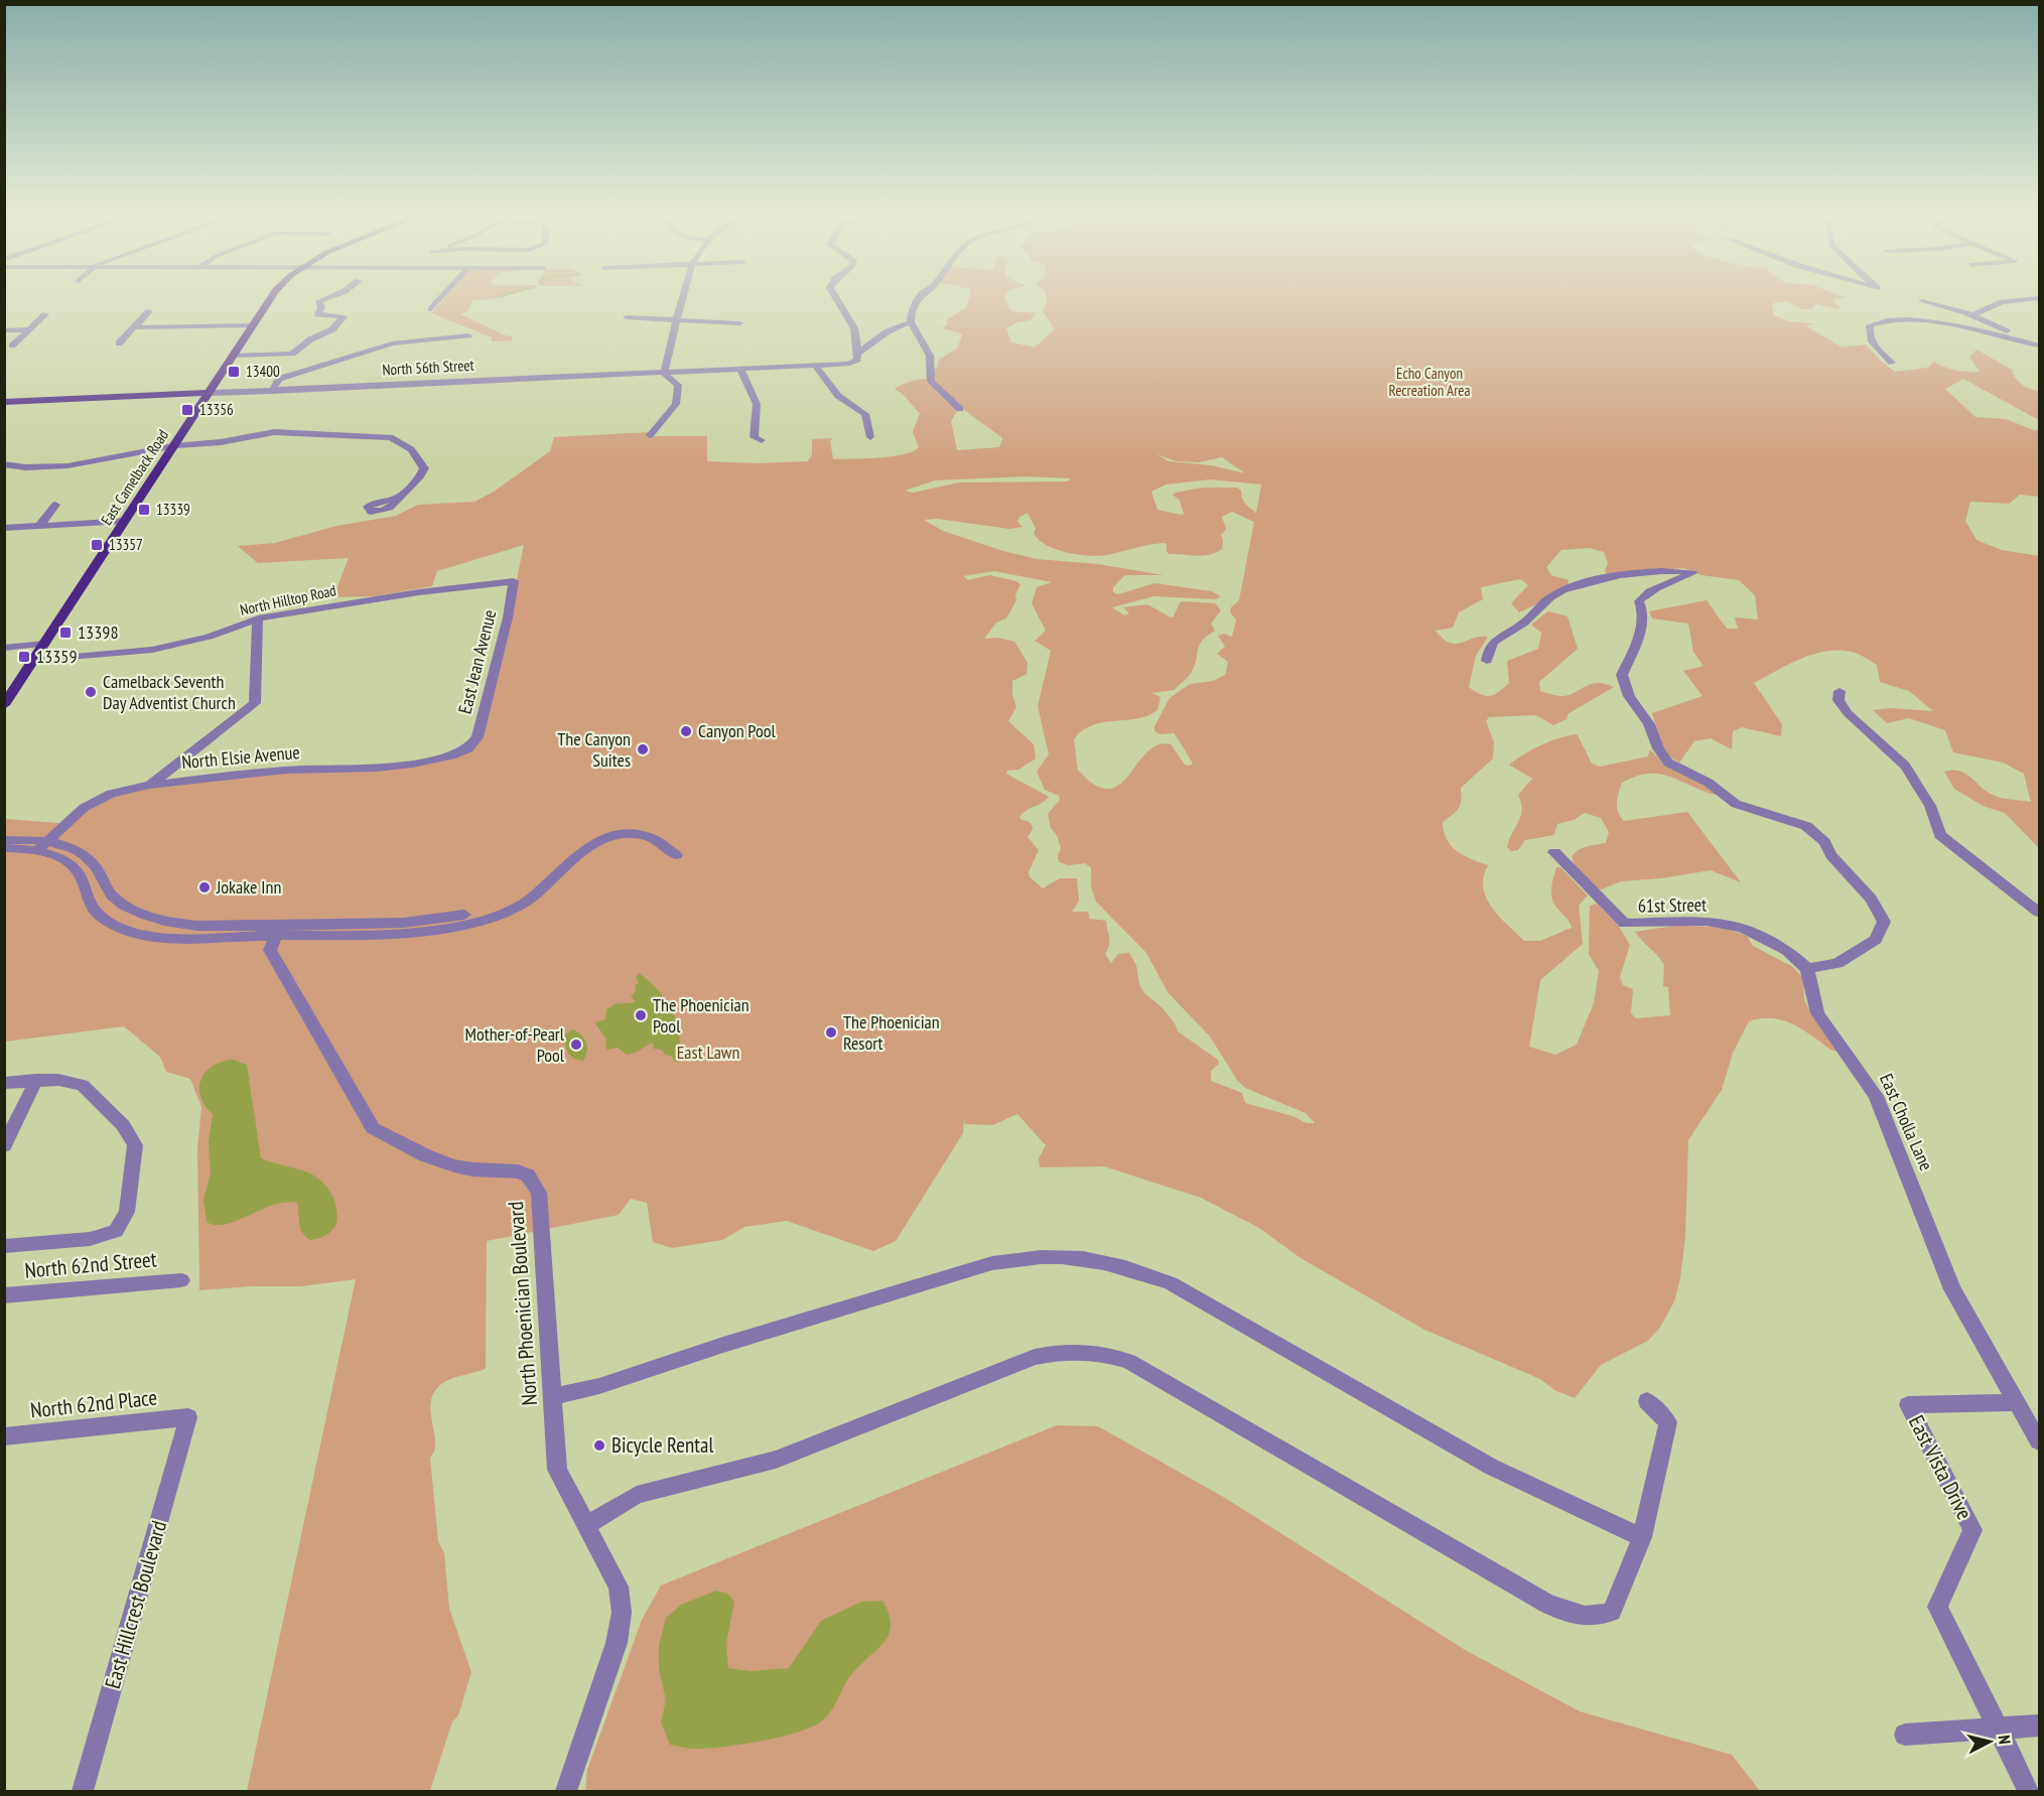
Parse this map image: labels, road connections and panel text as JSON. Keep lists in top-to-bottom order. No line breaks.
{"streets":{"main road":["North 56th Street","East Camelback Road"],"street":["North Hilltop Road","East Jean Avenue","North Elsie Avenue","61st Street","East Cholla Lane","North 62nd Street","North Phoenician Boulevard","North 62nd Place","East Vista Drive","East Hillcrest Boulevard"]},"crossings":[["North 56th Street","East Camelback Road"],["East Camelback Road","North Hilltop Road"],["North Hilltop Road","East Jean Avenue"],["East Jean Avenue","North Elsie Avenue"],["61st Street","East Cholla Lane"],["East Cholla Lane","East Vista Drive"],["North 62nd Place","East Hillcrest Boulevard"]],"parks":["Echo Canyon Recreation Area","East Lawn"],"places":{"transit":["13400","13356","13339","13357","13398","13359"],"other":["Camelback Seventh Day Adventist Church","Canyon Pool","The Canyon Suites","Jokake Inn","The Phoenician Pool","The Phoenician Resort","Mother-of-Pearl Pool","Bicycle Rental"]},"north":"right"}
